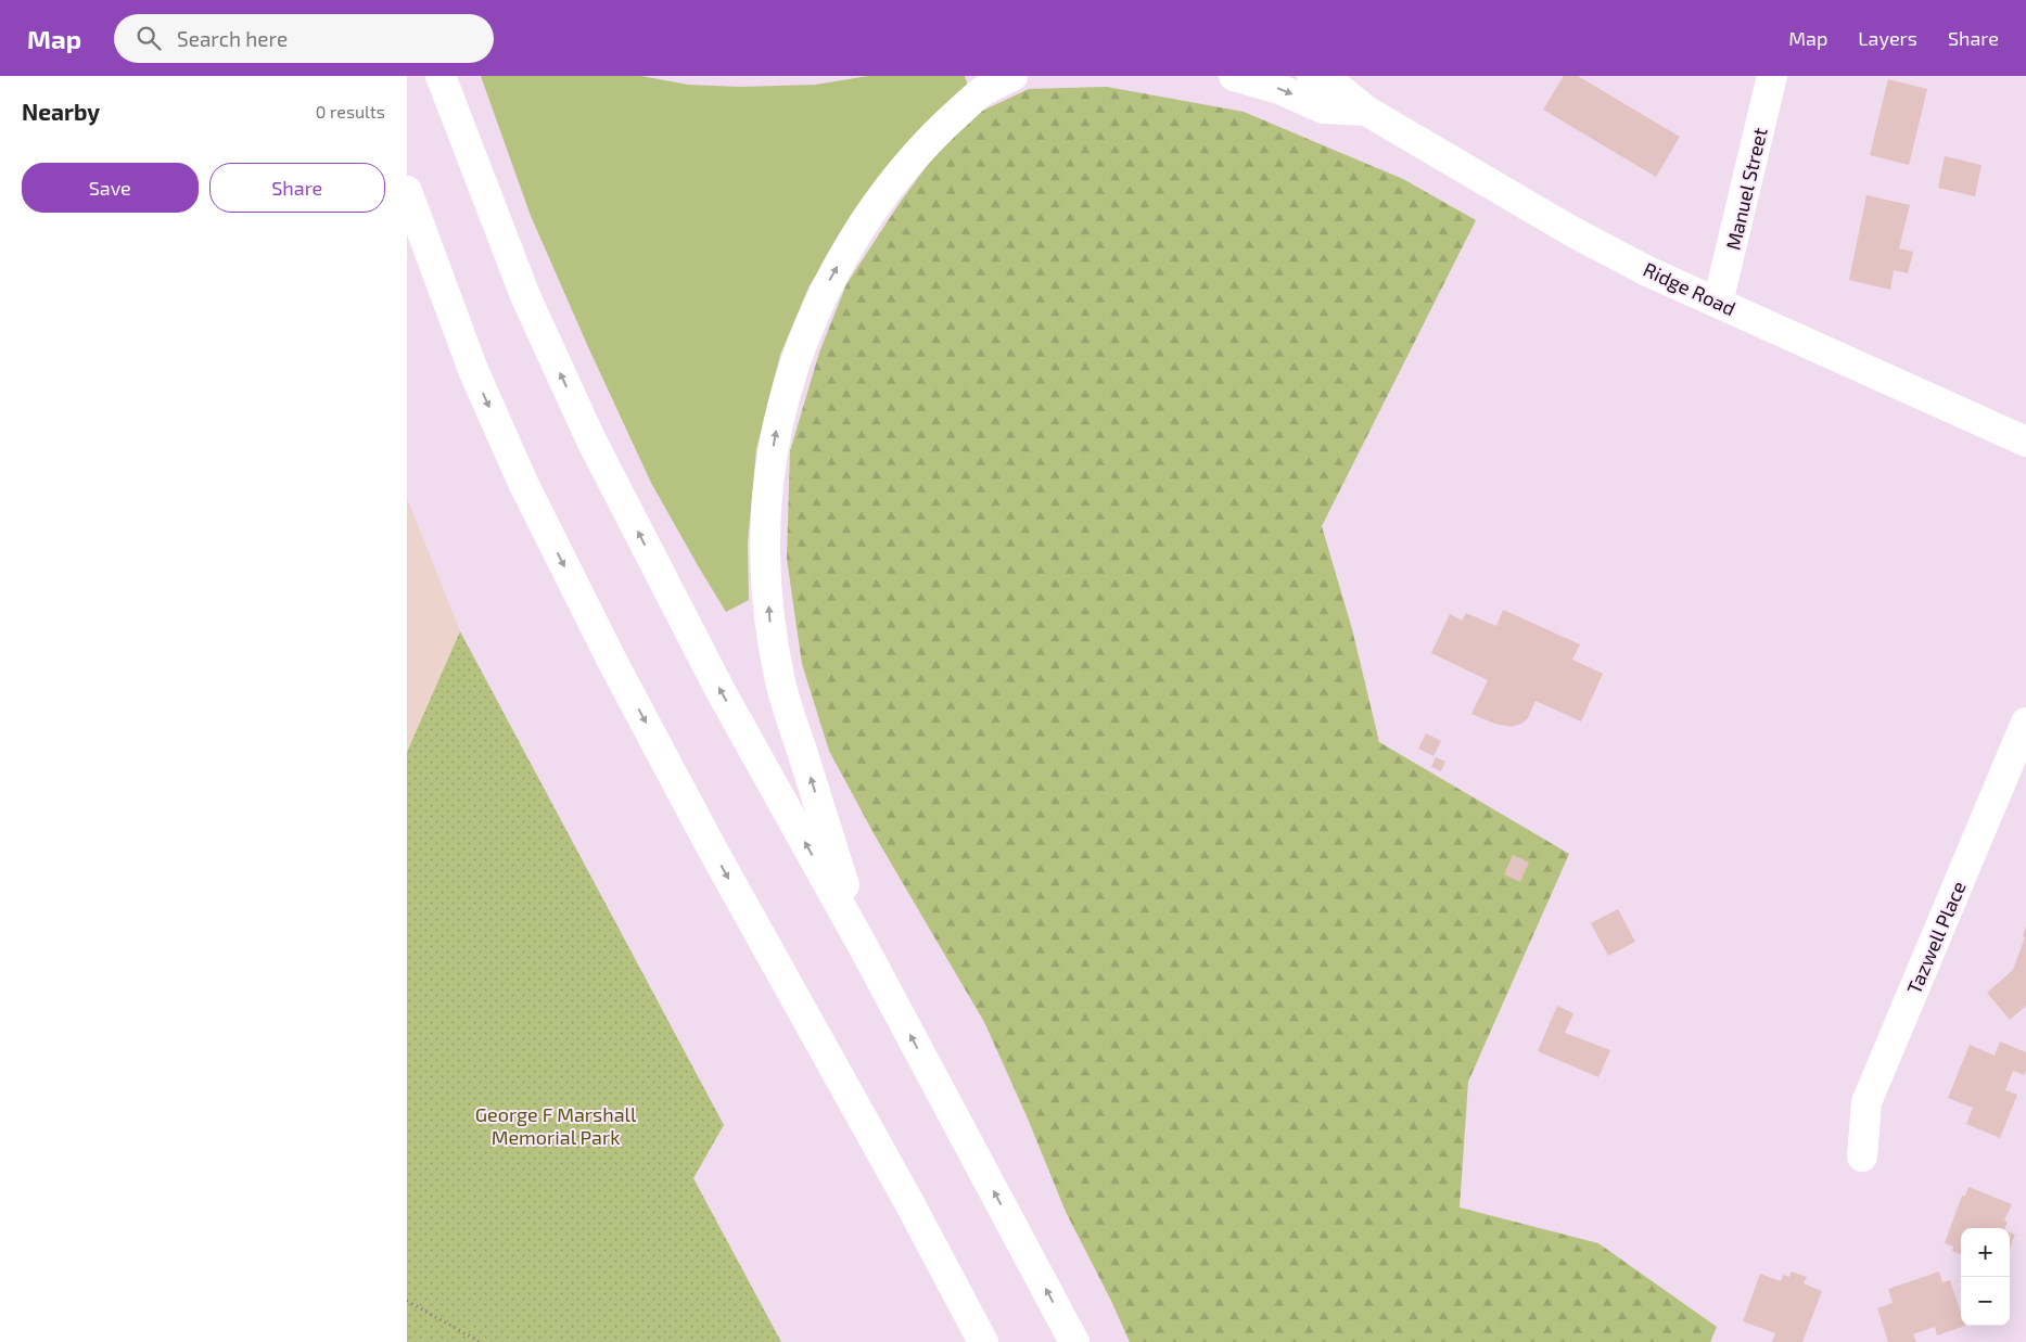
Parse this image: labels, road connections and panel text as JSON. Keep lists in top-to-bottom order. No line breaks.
{"streets":{"main road":["Manuel Street","Ridge Road","Tazwell Place"]},"crossings":[["Manuel Street","Ridge Road"]],"parks":["George F Marshall Memorial Park"],"page":{"header":"Map","search":"Search here","nav":["Map","Layers","Share"],"heading":["Nearby","0 results"],"buttons":["Save","Share"],"map_buttons":["+","−"]}}
